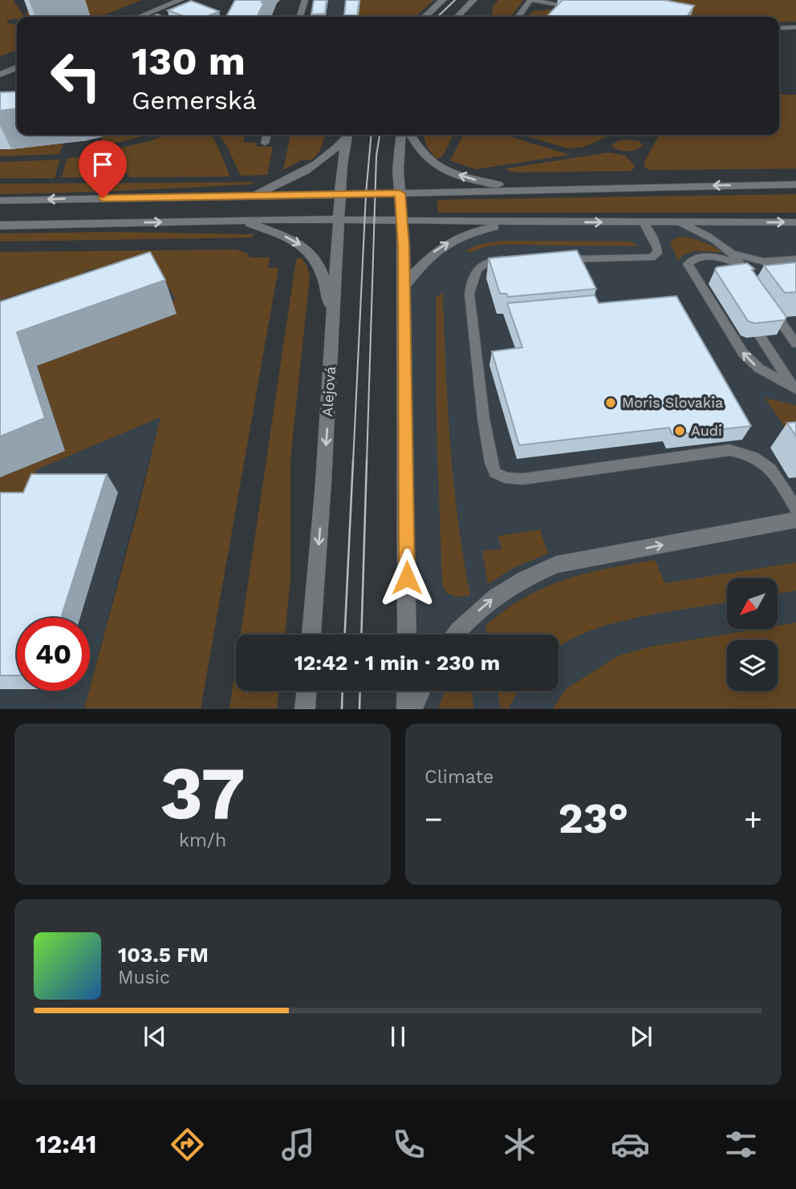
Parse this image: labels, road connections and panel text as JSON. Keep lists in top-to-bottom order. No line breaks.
{"streets":{"street":["Alejová"]},"places":["Moris Slovakia","Audi"],"north":"bottom left","page":{"turn":["130 m","Gemerská"],"limit":"40","trip":"12:42 · 1 min · 230 m","tile":[["37","km/h"],"Climate"],"heat":["−","23°","+"],"song":["103.5 FM","Music"],"tabs":"12:41"}}
